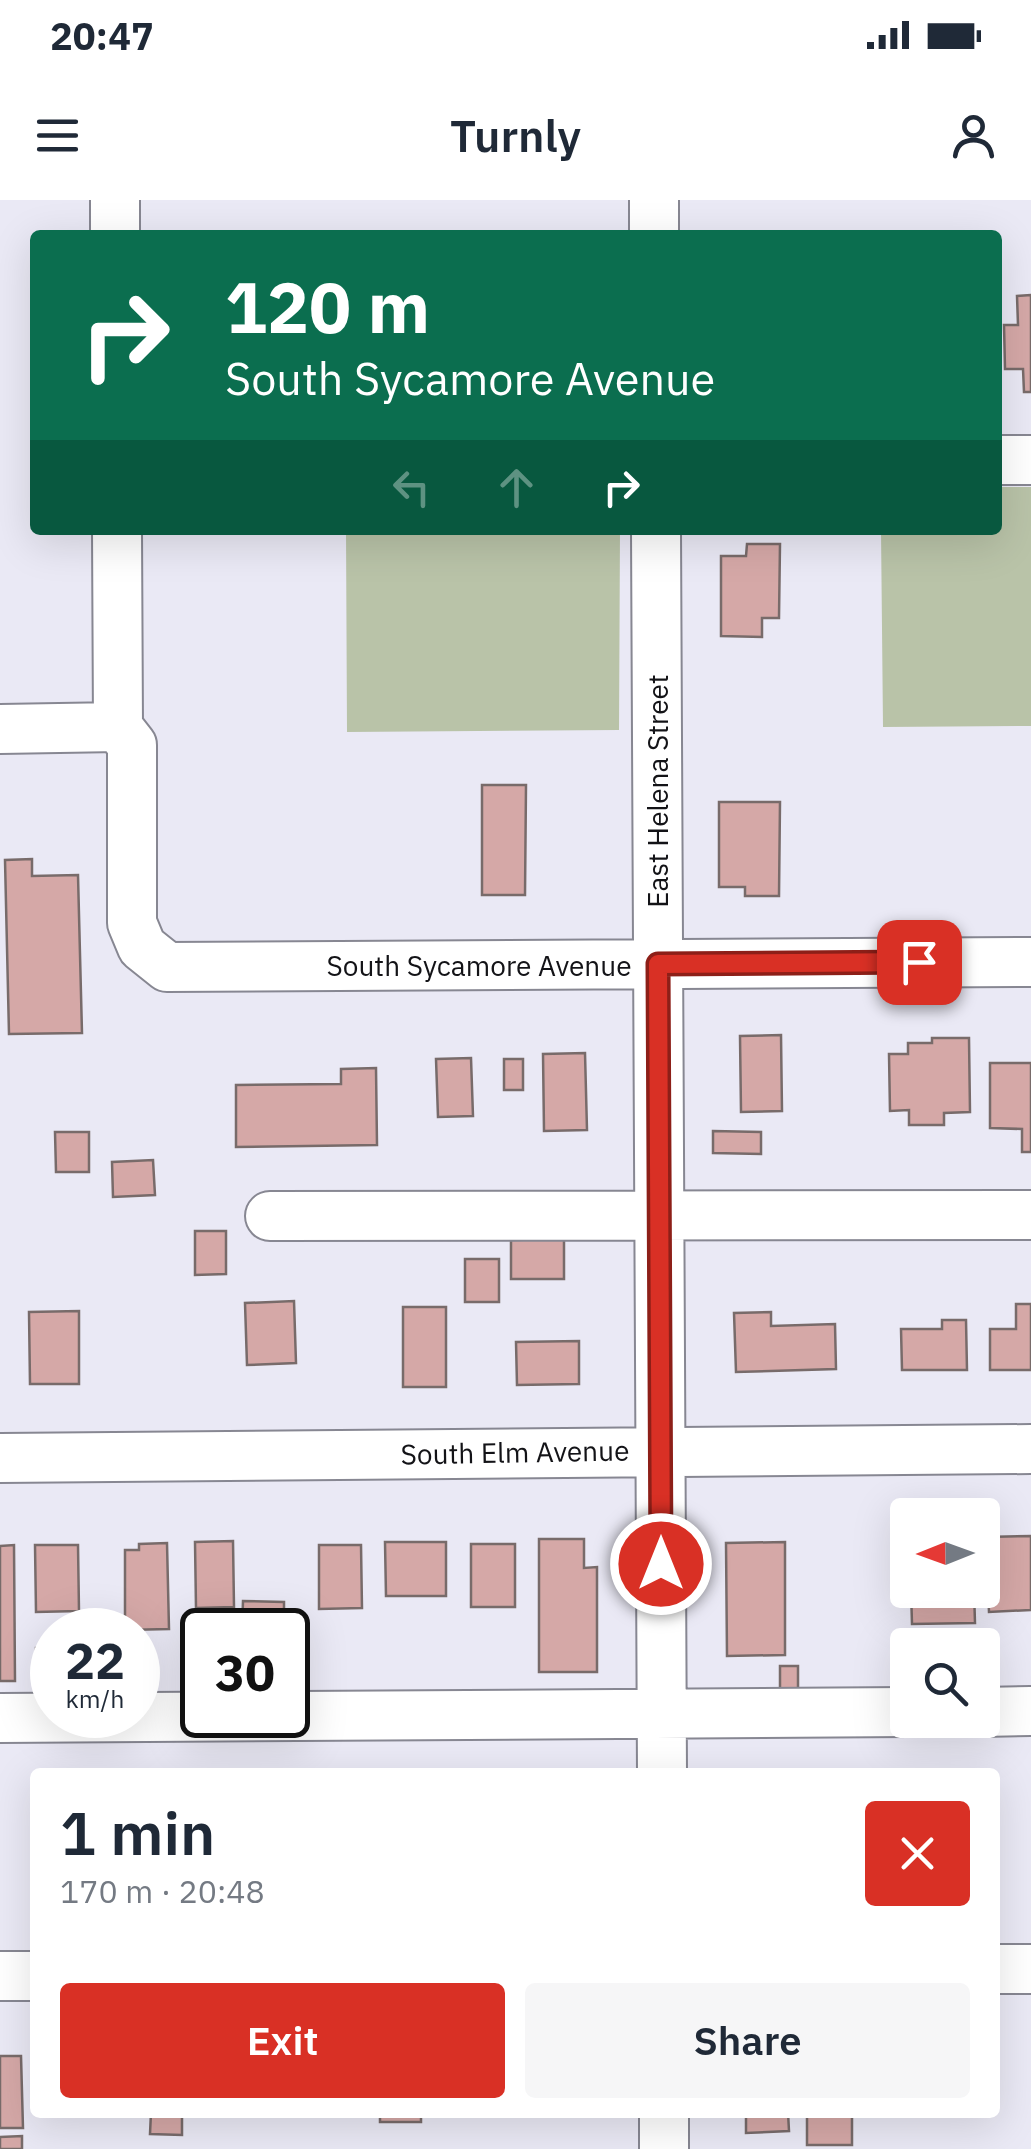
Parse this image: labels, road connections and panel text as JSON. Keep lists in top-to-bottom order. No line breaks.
{"streets":{"street":["East Helena Street","South Sycamore Avenue","South Elm Avenue"]},"crossings":[["East Helena Street","South Sycamore Avenue"],["East Helena Street","South Elm Avenue"]],"north":"left","page":{"status":"20:47","header":"Turnly","turn":["120 m","South Sycamore Avenue"],"speed":"22 km/h","limit":"30","heading":["1 min","170 m · 20:48"],"buttons":["Exit","Share"]}}
